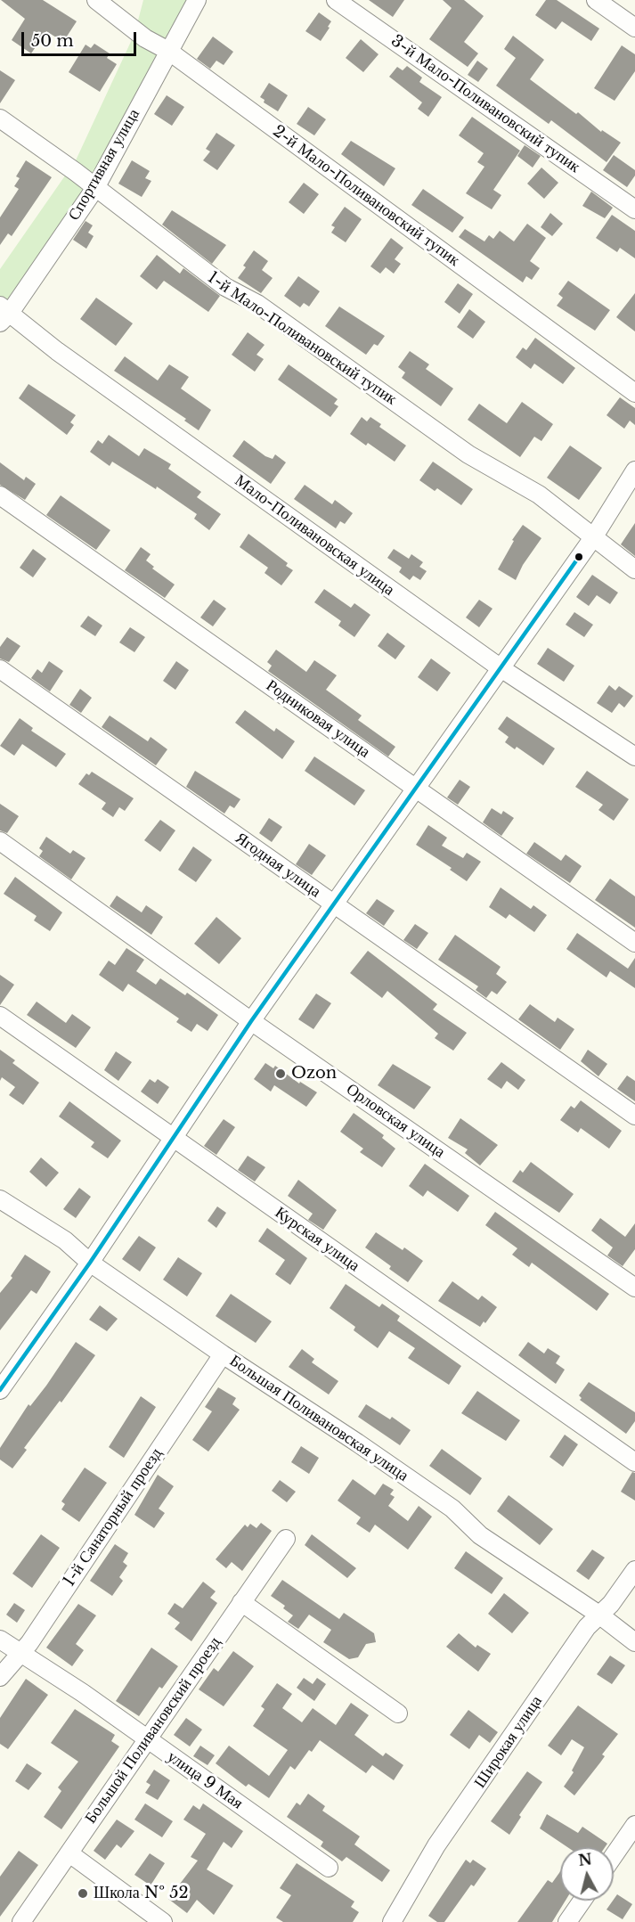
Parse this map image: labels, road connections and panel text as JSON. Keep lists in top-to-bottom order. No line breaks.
{"streets":{"street":["3-й Мало-Поливановский тупик","Спортивная улица","2-й Мало-Поливановский тупик","1-й Мало-Поливановский тупик","Мало-Поливановская улица","Родниковая улица","Ягодная улица","Орловская улица","Курская улица","Большая Поливановская улица","1-й Санаторный проезд","Большой Поливановский проезд","Широкая улица","улица 9 Мая"]},"crossings":[["Спортивная улица","2-й Мало-Поливановский тупик"],["Спортивная улица","1-й Мало-Поливановский тупик"],["Спортивная улица","Мало-Поливановская улица"],["Большая Поливановская улица","1-й Санаторный проезд"],["Большая Поливановская улица","Широкая улица"],["1-й Санаторный проезд","улица 9 Мая"],["Большой Поливановский проезд","улица 9 Мая"]],"places":["Ozon","Школа № 52"],"scale_bar":"50 m","north":"top"}
